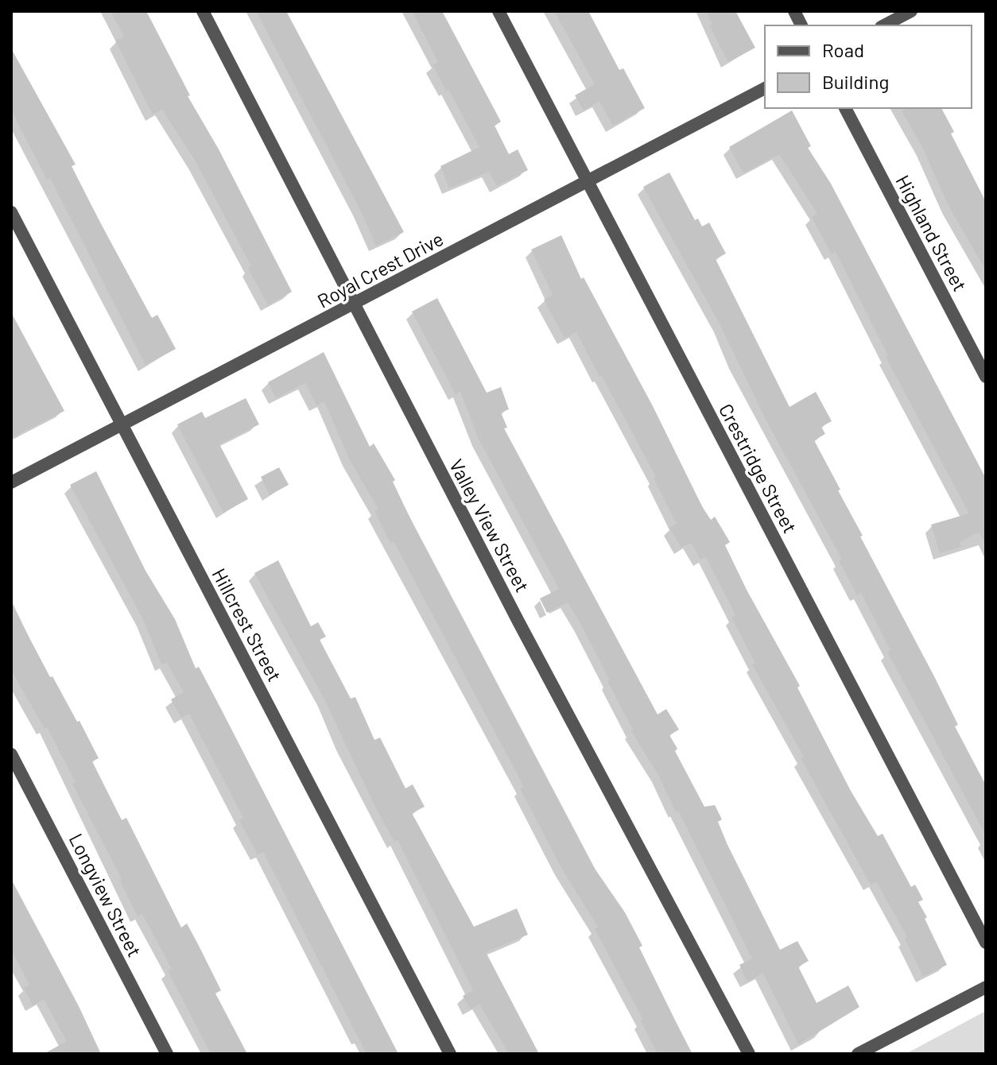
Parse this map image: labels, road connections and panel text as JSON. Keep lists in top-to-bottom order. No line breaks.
{"streets":{"street":["Highland Street","Royal Crest Drive","Crestridge Street","Valley View Street","Hillcrest Street","Longview Street"]},"crossings":[["Royal Crest Drive","Crestridge Street"],["Royal Crest Drive","Valley View Street"],["Royal Crest Drive","Hillcrest Street"]],"legend":["Road","Building"]}
